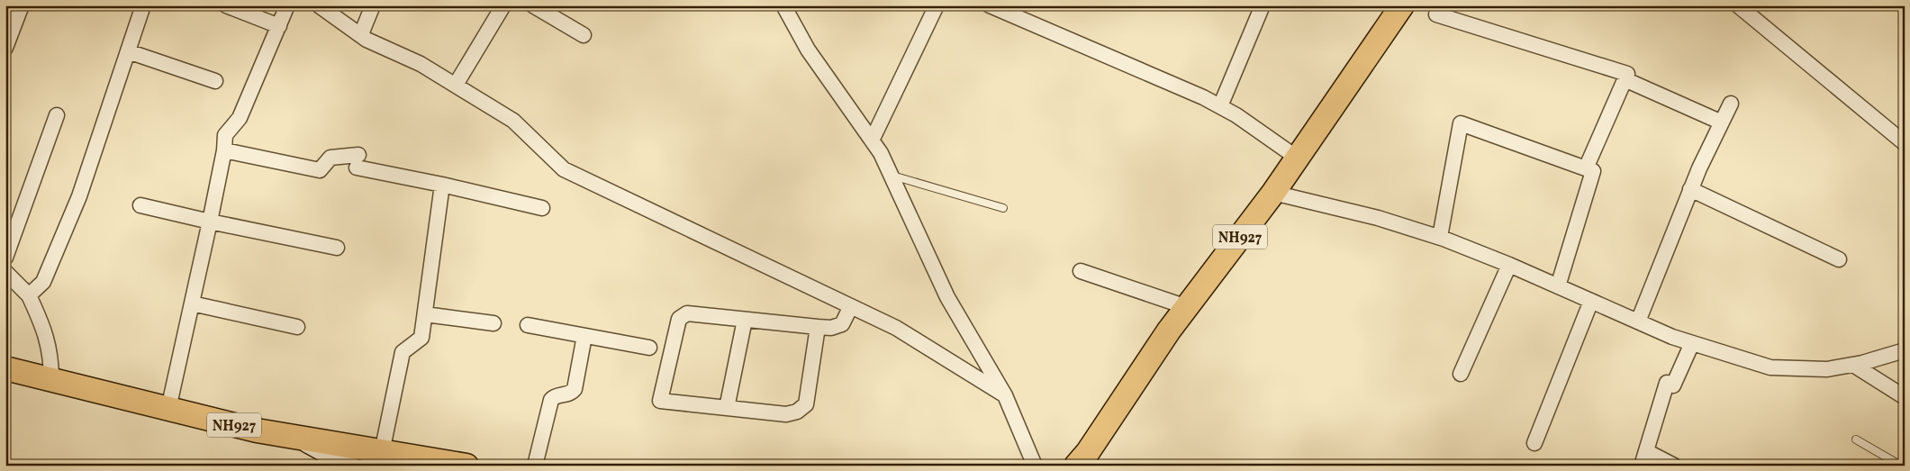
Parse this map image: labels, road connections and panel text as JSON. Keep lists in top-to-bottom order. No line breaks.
{"streets":{"highway":["NH927"]}}
